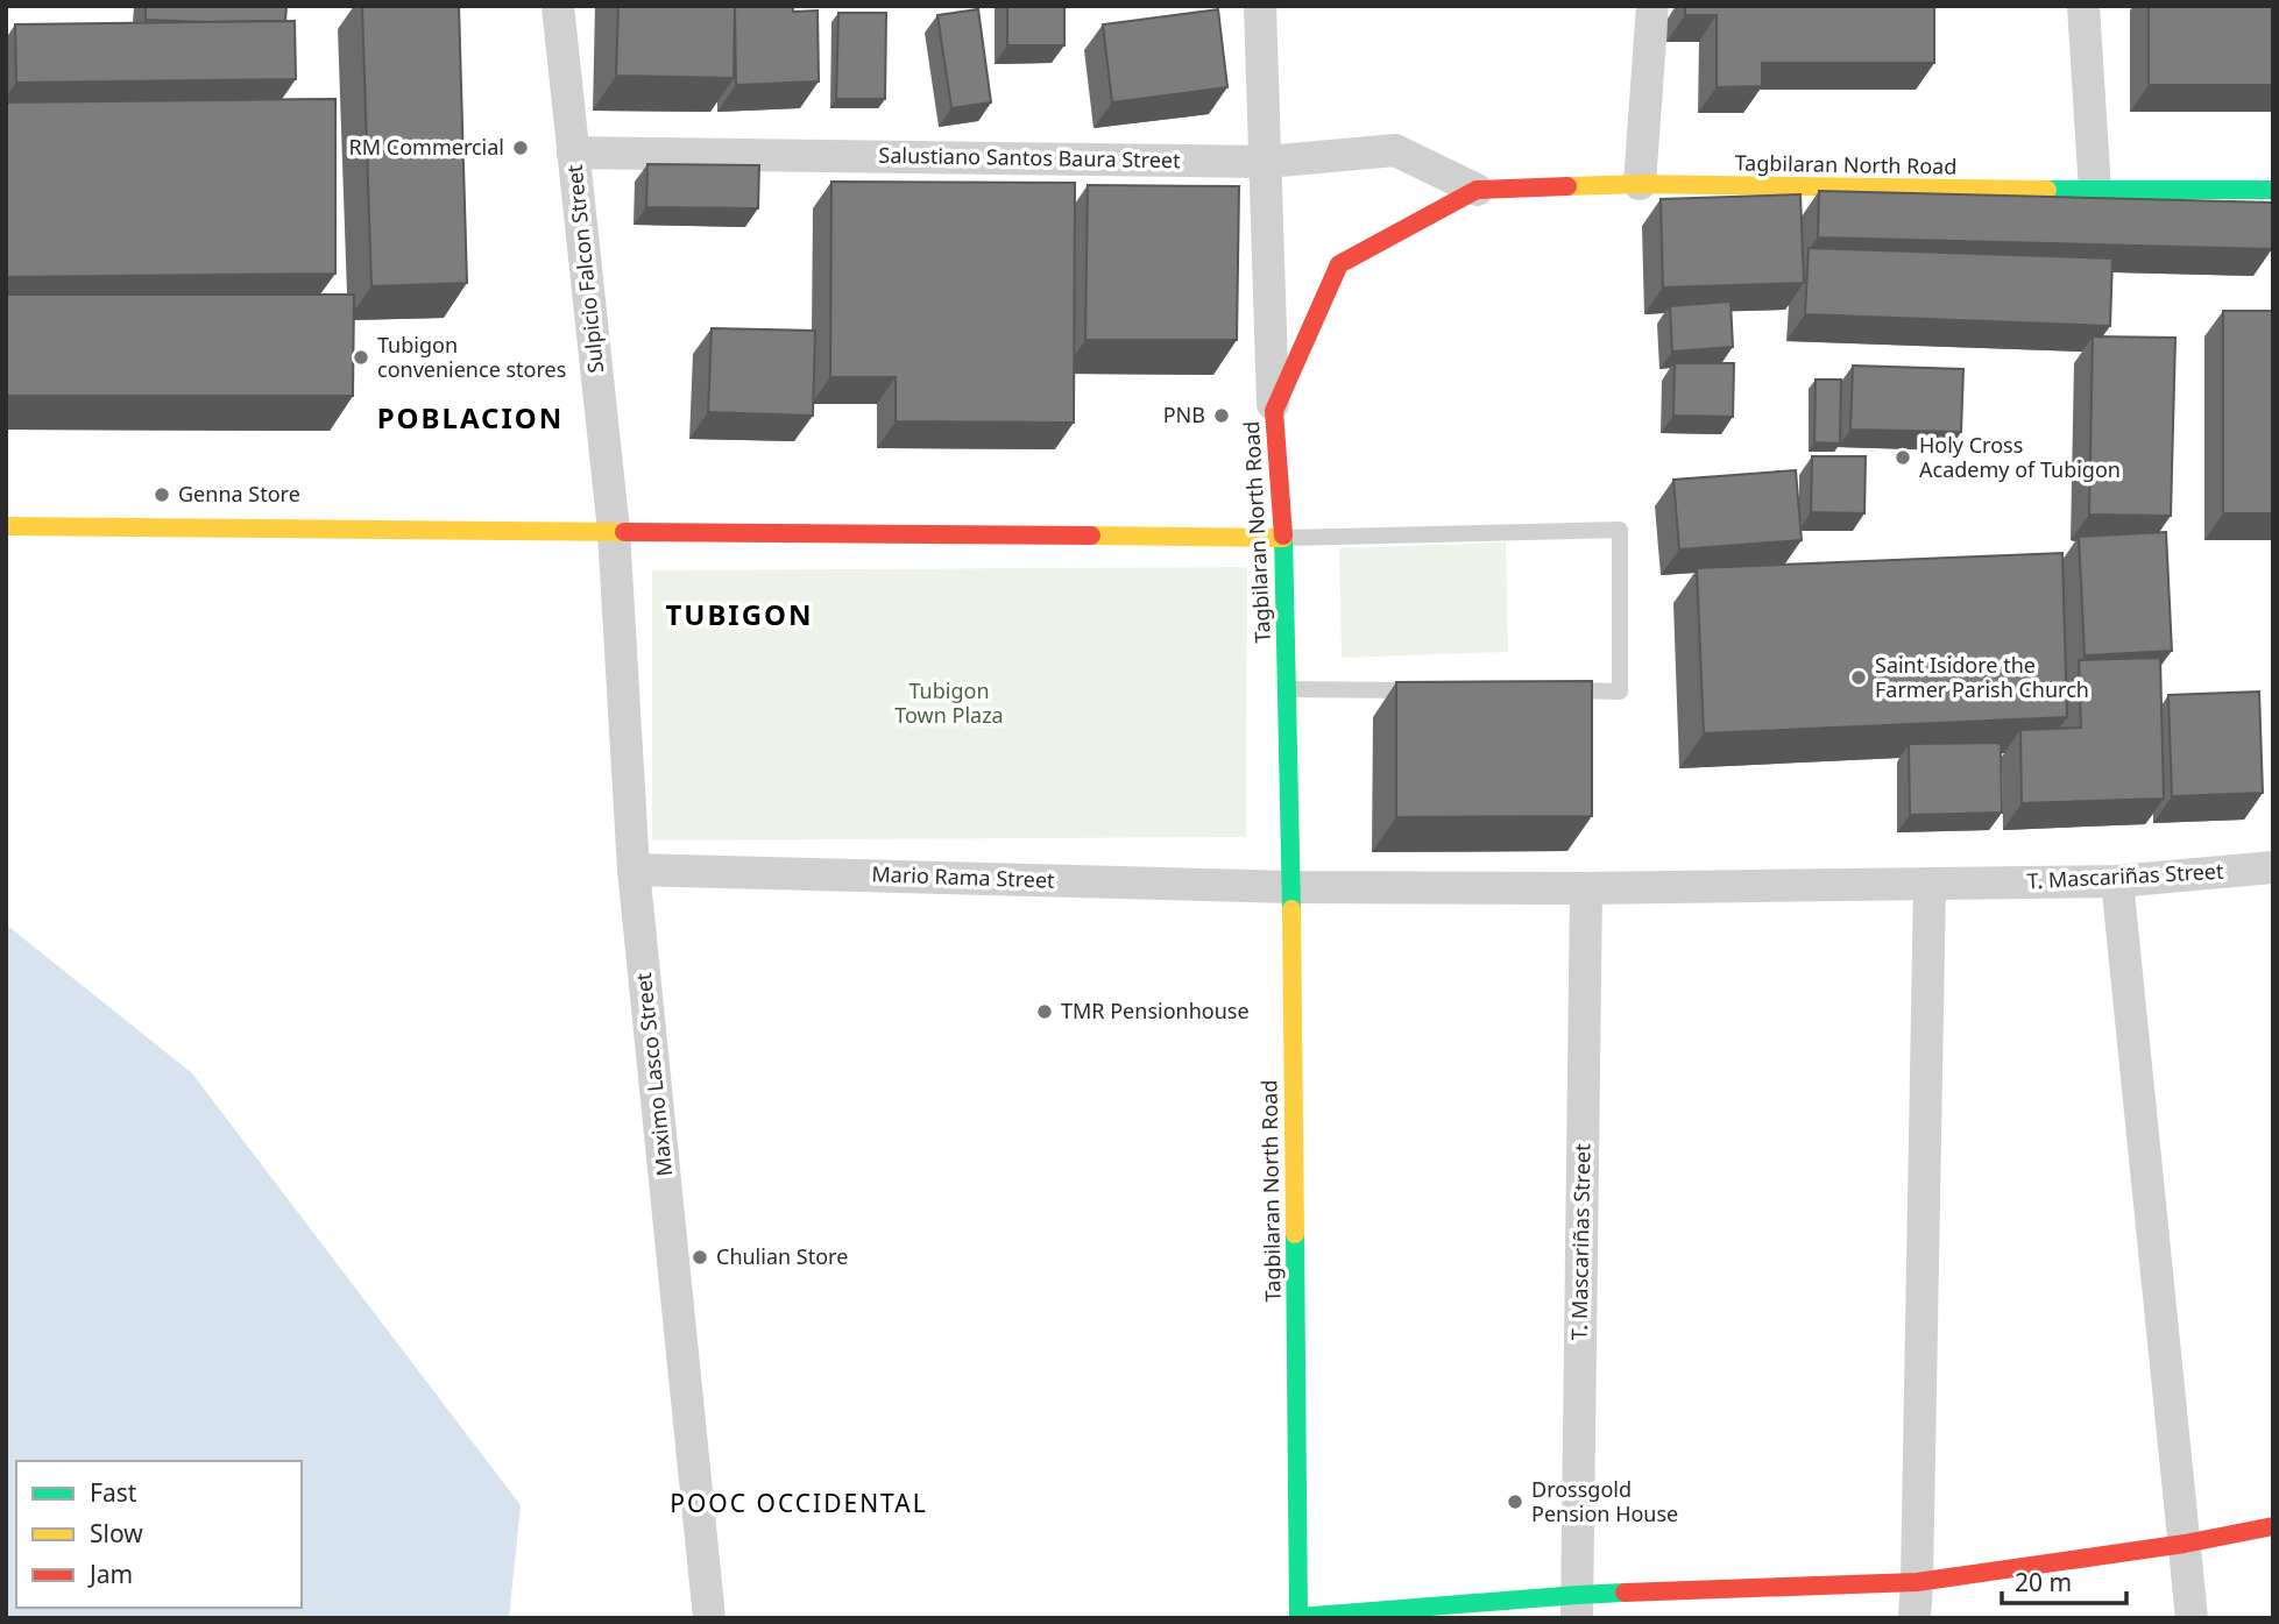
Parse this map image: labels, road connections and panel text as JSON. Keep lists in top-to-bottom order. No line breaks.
{"streets":{"main road":["Tagbilaran North Road"],"street":["Salustiano Santos Baura Street","Sulpicio Falcon Street","T. Mascariñas Street","Mario Rama Street","Maximo Lasco Street"]},"crossings":[["Salustiano Santos Baura Street","Tagbilaran North Road"],["Salustiano Santos Baura Street","Sulpicio Falcon Street"],["Tagbilaran North Road","T. Mascariñas Street"],["Tagbilaran North Road","Mario Rama Street"],["Sulpicio Falcon Street","Maximo Lasco Street"],["T. Mascariñas Street","Mario Rama Street"],["Mario Rama Street","Maximo Lasco Street"]],"districts":["POBLACION","TUBIGON","POOC OCCIDENTAL"],"parks":["Tubigon Town Plaza"],"places":["RM Commercial","Tubigon convenience stores","PNB","Holy Cross Academy of Tubigon","Genna Store","Saint Isidore the Farmer Parish Church","TMR Pensionhouse","Chulian Store","Drossgold Pension House"],"legend":["Fast","Slow","Jam"],"scale_bar":"20 m"}
